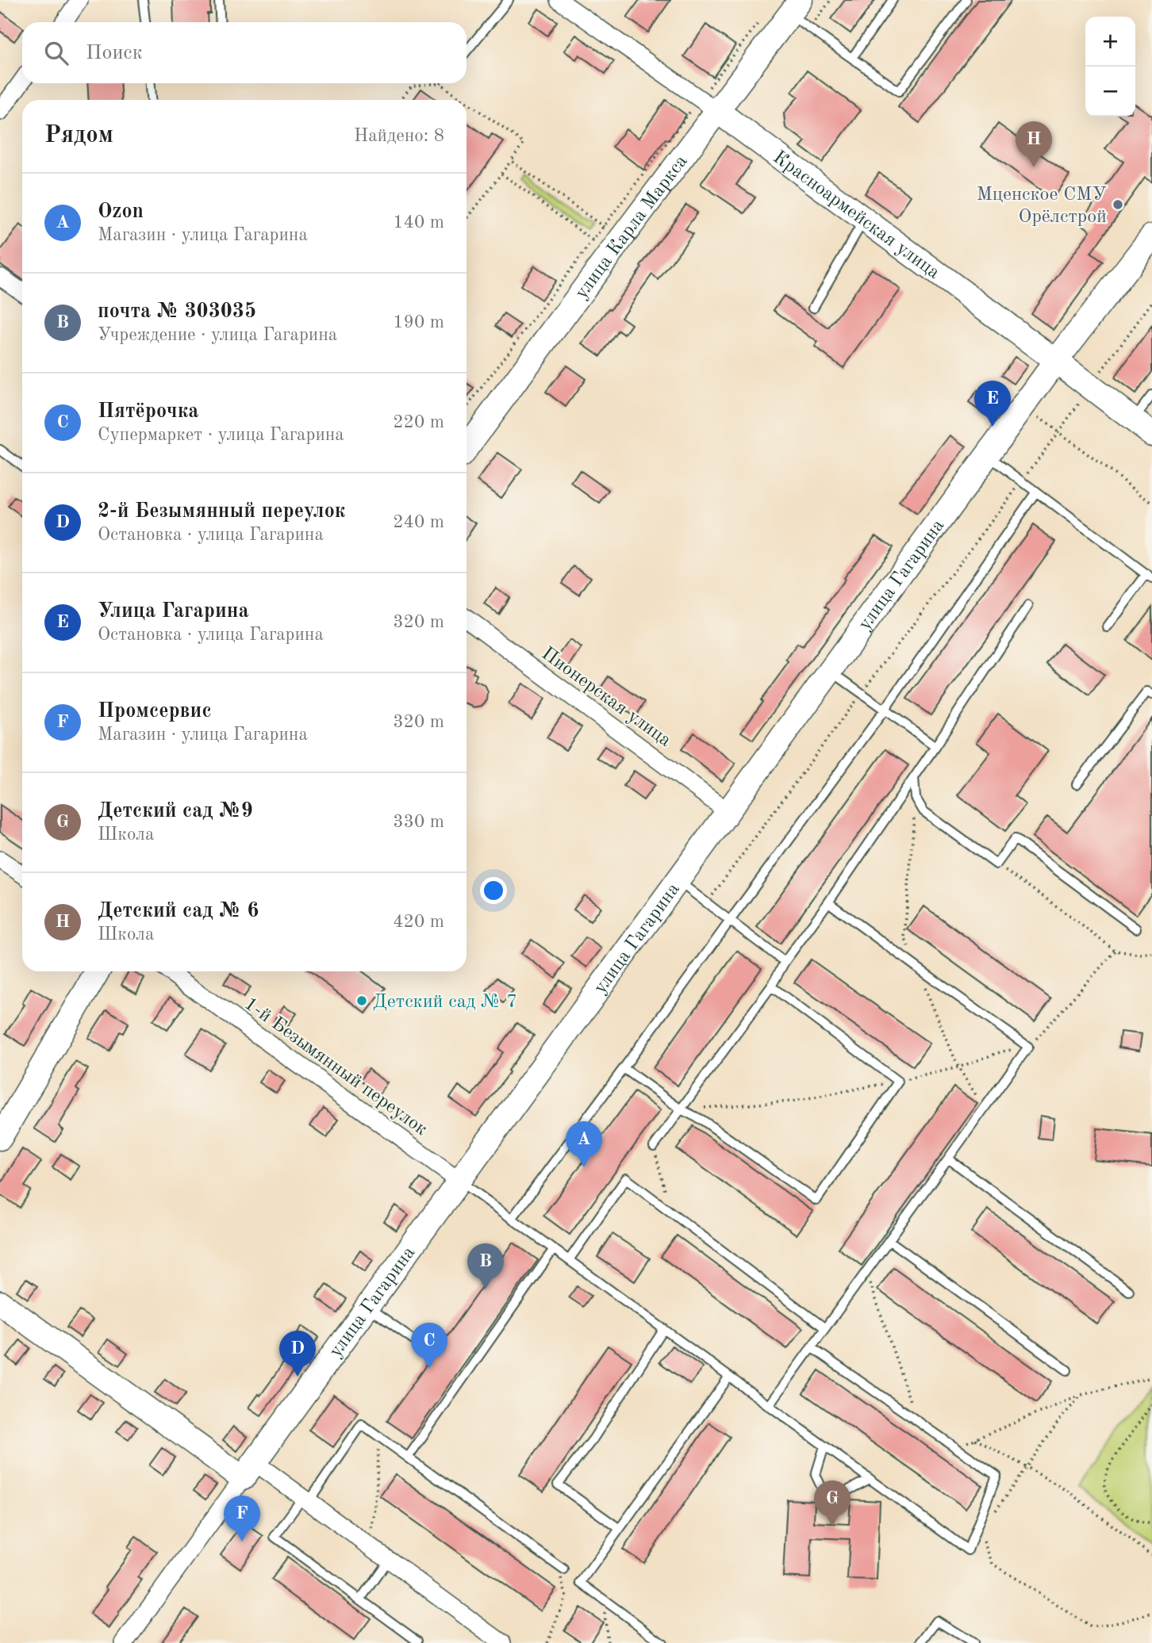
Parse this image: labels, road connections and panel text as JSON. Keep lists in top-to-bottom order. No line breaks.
{"streets":{"main road":["Красноармейская улица","улица Карла Маркса","улица Гагарина"],"street":["Пионерская улица","1-й Безымянный переулок"]},"crossings":[["Красноармейская улица","улица Карла Маркса"],["Красноармейская улица","улица Гагарина"],["улица Гагарина","Пионерская улица"],["улица Гагарина","1-й Безымянный переулок"]],"places":["Мценское СМУ Орёлстрой","Детский сад № 7"],"page":{"map_buttons":["+","−"],"search":"Поиск","heading":["Рядом","Найдено: 8"],"pins":["H","E","A","B","C","D","G","F"],"list":[{"mark":"A","name":"Ozon","note":"Магазин · улица Гагарина","value":"140 m"},{"mark":"B","name":"почта № 303035","note":"Учреждение · улица Гагарина","value":"190 m"},{"mark":"C","name":"Пятёрочка","note":"Супермаркет · улица Гагарина","value":"220 m"},{"mark":"D","name":"2-й Безымянный переулок","note":"Остановка · улица Гагарина","value":"240 m"},{"mark":"E","name":"Улица Гагарина","note":"Остановка · улица Гагарина","value":"320 m"},{"mark":"F","name":"Промсервис","note":"Магазин · улица Гагарина","value":"320 m"},{"mark":"G","name":"Детский сад №9","note":"Школа","value":"330 m"},{"mark":"H","name":"Детский сад № 6","note":"Школа","value":"420 m"}]}}
